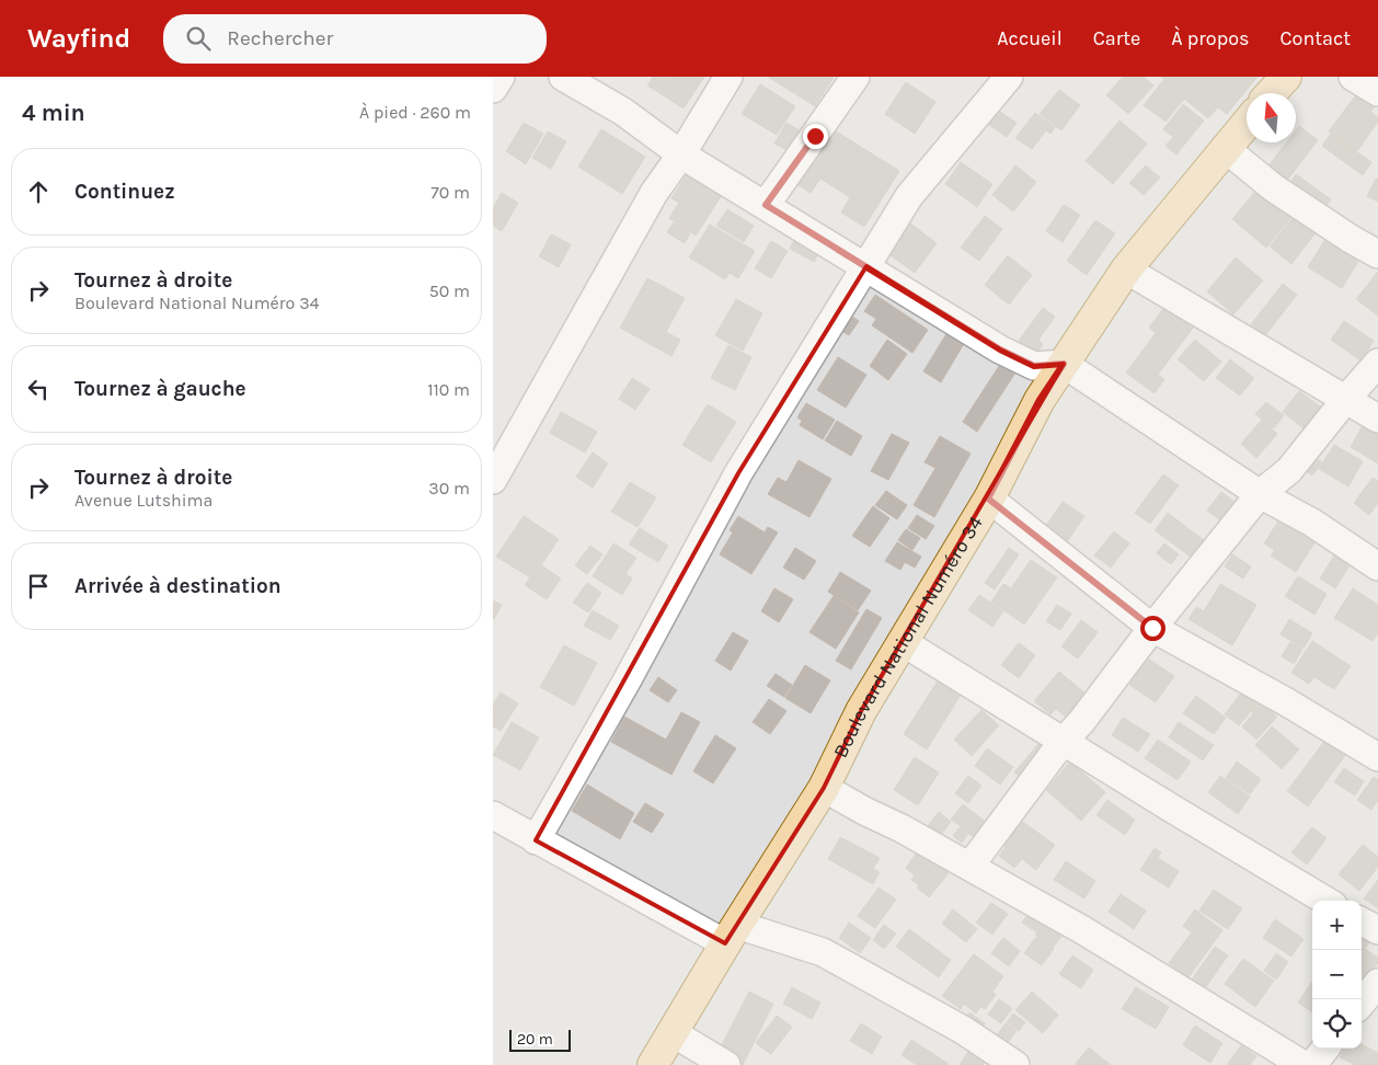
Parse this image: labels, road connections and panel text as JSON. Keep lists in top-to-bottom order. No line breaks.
{"streets":{"main road":["Boulevard National Numéro 34"]},"scale_bar":"20 m","north":"top","page":{"header":"Wayfind","search":"Rechercher","nav":["Accueil","Carte","À propos","Contact"],"heading":["4 min","À pied · 260 m"],"list":[["Continuez","70 m"],["Tournez à droite","Boulevard National Numéro 34","50 m"],["Tournez à gauche","110 m"],["Tournez à droite","Avenue Lutshima","30 m"],"Arrivée à destination"],"map_buttons":["+","−"],"scale":"20 m"}}
